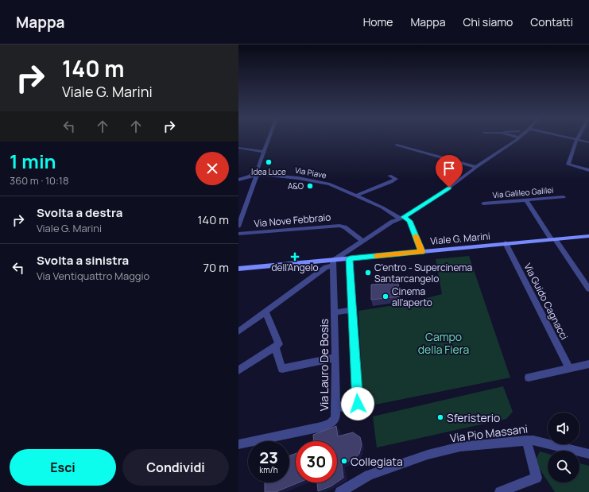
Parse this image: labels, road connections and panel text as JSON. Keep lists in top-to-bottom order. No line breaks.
{"streets":{"main road":["Viale G. Marini"],"street":["Via Piave","Via Galileo Galilei","Via Nove Febbraio","Via Guido Cagnacci","Via Lauro De Bosis","Via Pio Massani"]},"crossings":[["Viale G. Marini","Via Guido Cagnacci"],["Viale G. Marini","Via Lauro De Bosis"]],"parks":["Campo della Fiera"],"places":{"other":["Idea Luce","A&O","C'entro - Supercinema Santarcangelo","Cinema all'aperto","Sferisterio","Collegiata"],"health":["dell'Angelo"]},"page":{"header":"Mappa","nav":["Home","Mappa","Chi siamo","Contatti"],"turn":["140 m","Viale G. Marini"],"heading":["1 min","360 m · 10:18"],"list":[{"name":"Svolta a destra","note":"Viale G. Marini","value":"140 m"},{"name":"Svolta a sinistra","note":"Via Ventiquattro Maggio","value":"70 m"}],"speed":"23 km/h","limit":"30","buttons":["Esci","Condividi"]}}
